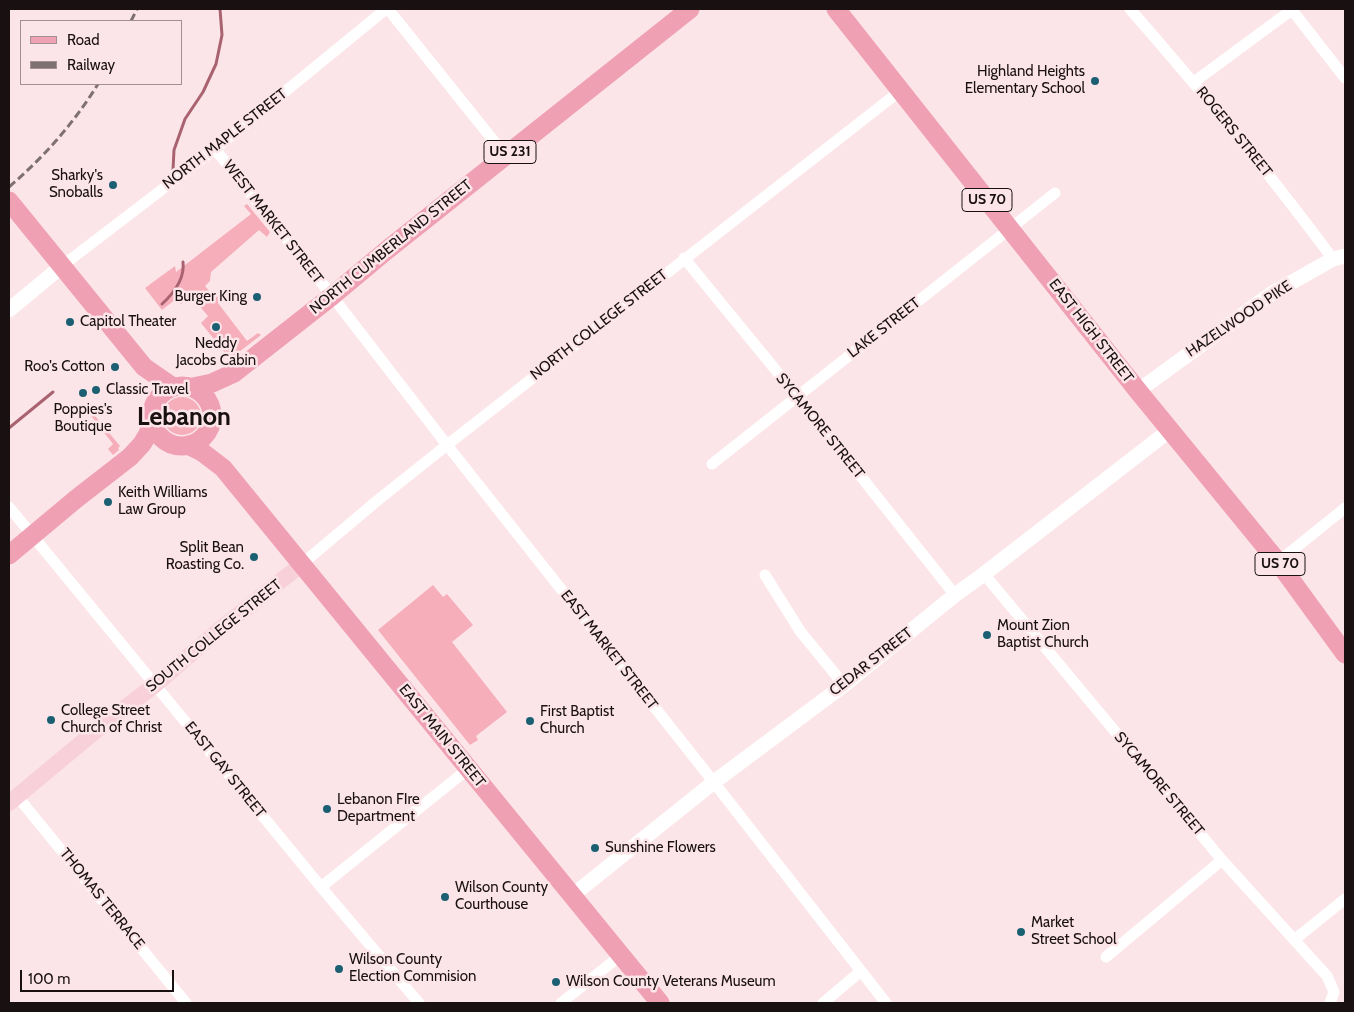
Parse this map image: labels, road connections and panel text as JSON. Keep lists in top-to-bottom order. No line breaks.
{"streets":{"main road":["US 231","US 70","NORTH CUMBERLAND STREET","EAST HIGH STREET","SOUTH COLLEGE STREET","EAST MAIN STREET"],"street":["ROGERS STREET","NORTH MAPLE STREET","WEST MARKET STREET","HAZELWOOD PIKE","NORTH COLLEGE STREET","LAKE STREET","SYCAMORE STREET","EAST MARKET STREET","CEDAR STREET","EAST GAY STREET","THOMAS TERRACE"]},"crossings":[["ROGERS STREET","HAZELWOOD PIKE"],["NORTH MAPLE STREET","WEST MARKET STREET"],["US 231","NORTH CUMBERLAND STREET"],["US 231","EAST MAIN STREET"],["WEST MARKET STREET","NORTH CUMBERLAND STREET"],["WEST MARKET STREET","EAST MARKET STREET"],["NORTH CUMBERLAND STREET","EAST MARKET STREET"],["NORTH CUMBERLAND STREET","EAST MAIN STREET"],["HAZELWOOD PIKE","EAST HIGH STREET"],["NORTH COLLEGE STREET","EAST HIGH STREET"],["NORTH COLLEGE STREET","SYCAMORE STREET"],["NORTH COLLEGE STREET","SOUTH COLLEGE STREET"],["NORTH COLLEGE STREET","EAST MARKET STREET"],["NORTH COLLEGE STREET","EAST MAIN STREET"],["LAKE STREET","EAST HIGH STREET"],["LAKE STREET","SYCAMORE STREET"],["EAST HIGH STREET","CEDAR STREET"],["SYCAMORE STREET","CEDAR STREET"],["SOUTH COLLEGE STREET","EAST MAIN STREET"],["SOUTH COLLEGE STREET","EAST GAY STREET"],["SOUTH COLLEGE STREET","THOMAS TERRACE"],["EAST MARKET STREET","CEDAR STREET"],["CEDAR STREET","EAST MAIN STREET"]],"districts":["Lebanon"],"places":["Highland Heights Elementary School","Sharky's Snoballs","Burger King","Capitol Theater","Neddy Jacobs Cabin","Roo's Cotton","Classic Travel","Poppies's Boutique","Keith Williams Law Group","Split Bean Roasting Co.","Mount Zion Baptist Church","College Street Church of Christ","First Baptist Church","Lebanon FIre Department","Sunshine Flowers","Wilson County Courthouse","Market Street School","Wilson County Election Commision","Wilson County Veterans Museum"],"legend":["Road","Railway"],"scale_bar":"100 m"}
